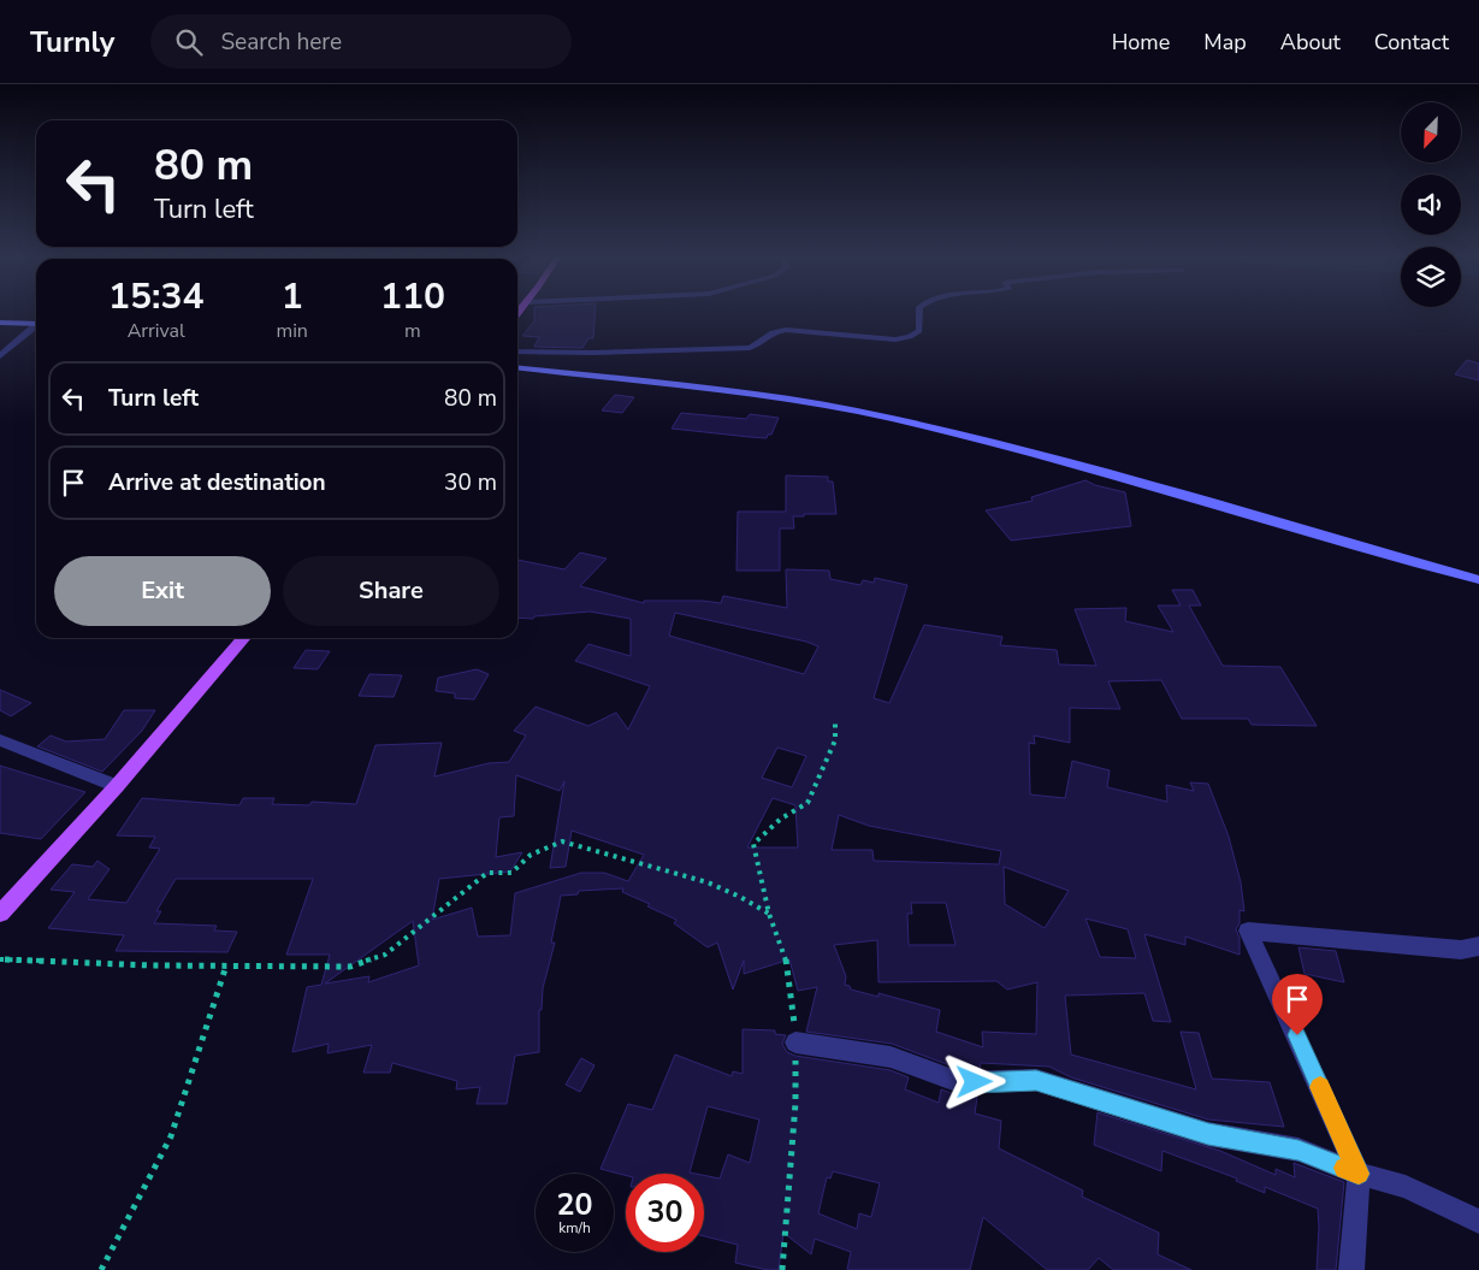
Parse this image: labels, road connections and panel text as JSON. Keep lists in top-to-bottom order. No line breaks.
{"north":"bottom left","page":{"header":"Turnly","search":"Search here","nav":["Home","Map","About","Contact"],"turn":["80 m","Turn left"],"eta":["15:34","Arrival","1","min","110","m"],"list":[{"name":"Turn left","value":"80 m"},{"name":"Arrive at destination","value":"30 m"}],"buttons":["Exit","Share"],"speed":"20 km/h","limit":"30"}}
